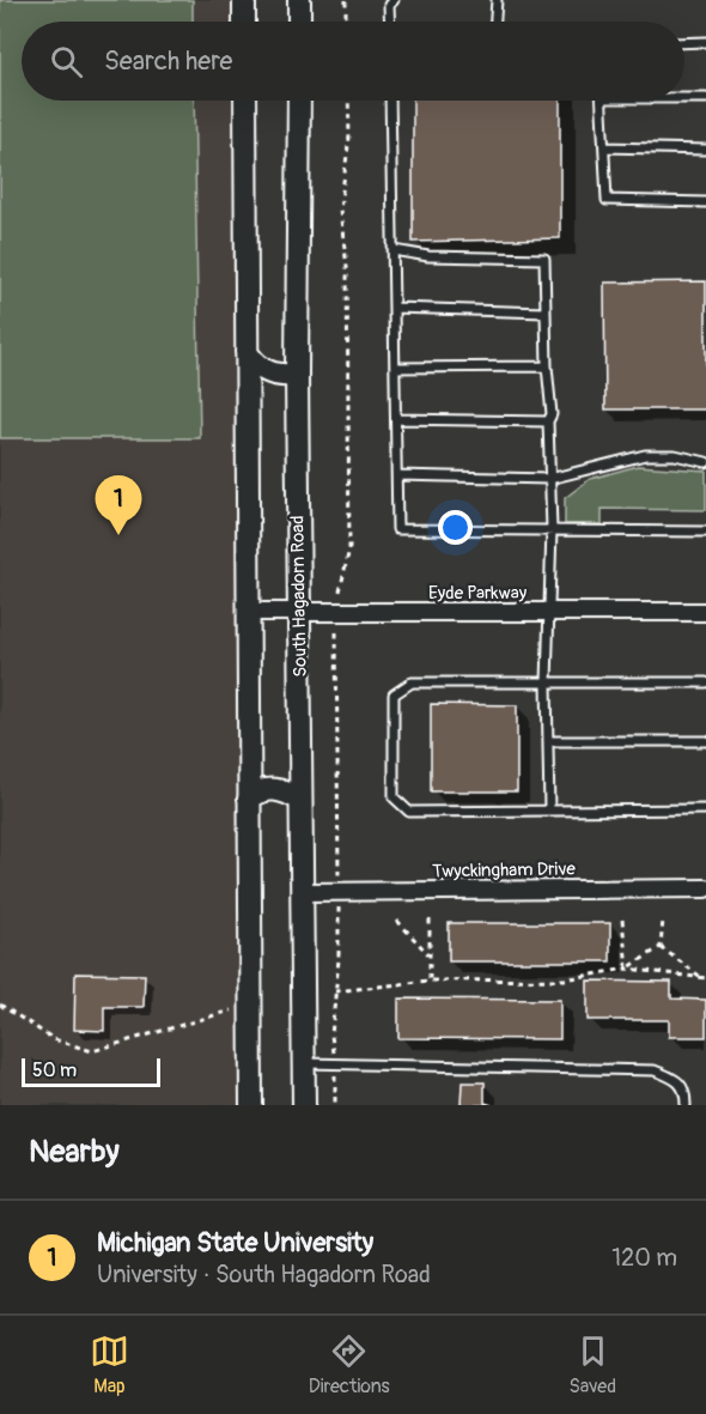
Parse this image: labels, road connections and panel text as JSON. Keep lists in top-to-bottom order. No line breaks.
{"streets":{"street":["Eyde Parkway","South Hagadorn Road","Twyckingham Drive"]},"crossings":[["Eyde Parkway","South Hagadorn Road"],["South Hagadorn Road","Twyckingham Drive"]],"scale_bar":"50 m","page":{"search":"Search here","pins":"1","scale":"50 m","heading":"Nearby","list":[{"mark":"1","name":"Michigan State University","note":"University · South Hagadorn Road","value":"120 m"}],"nav":["Map","Directions","Saved"]}}
